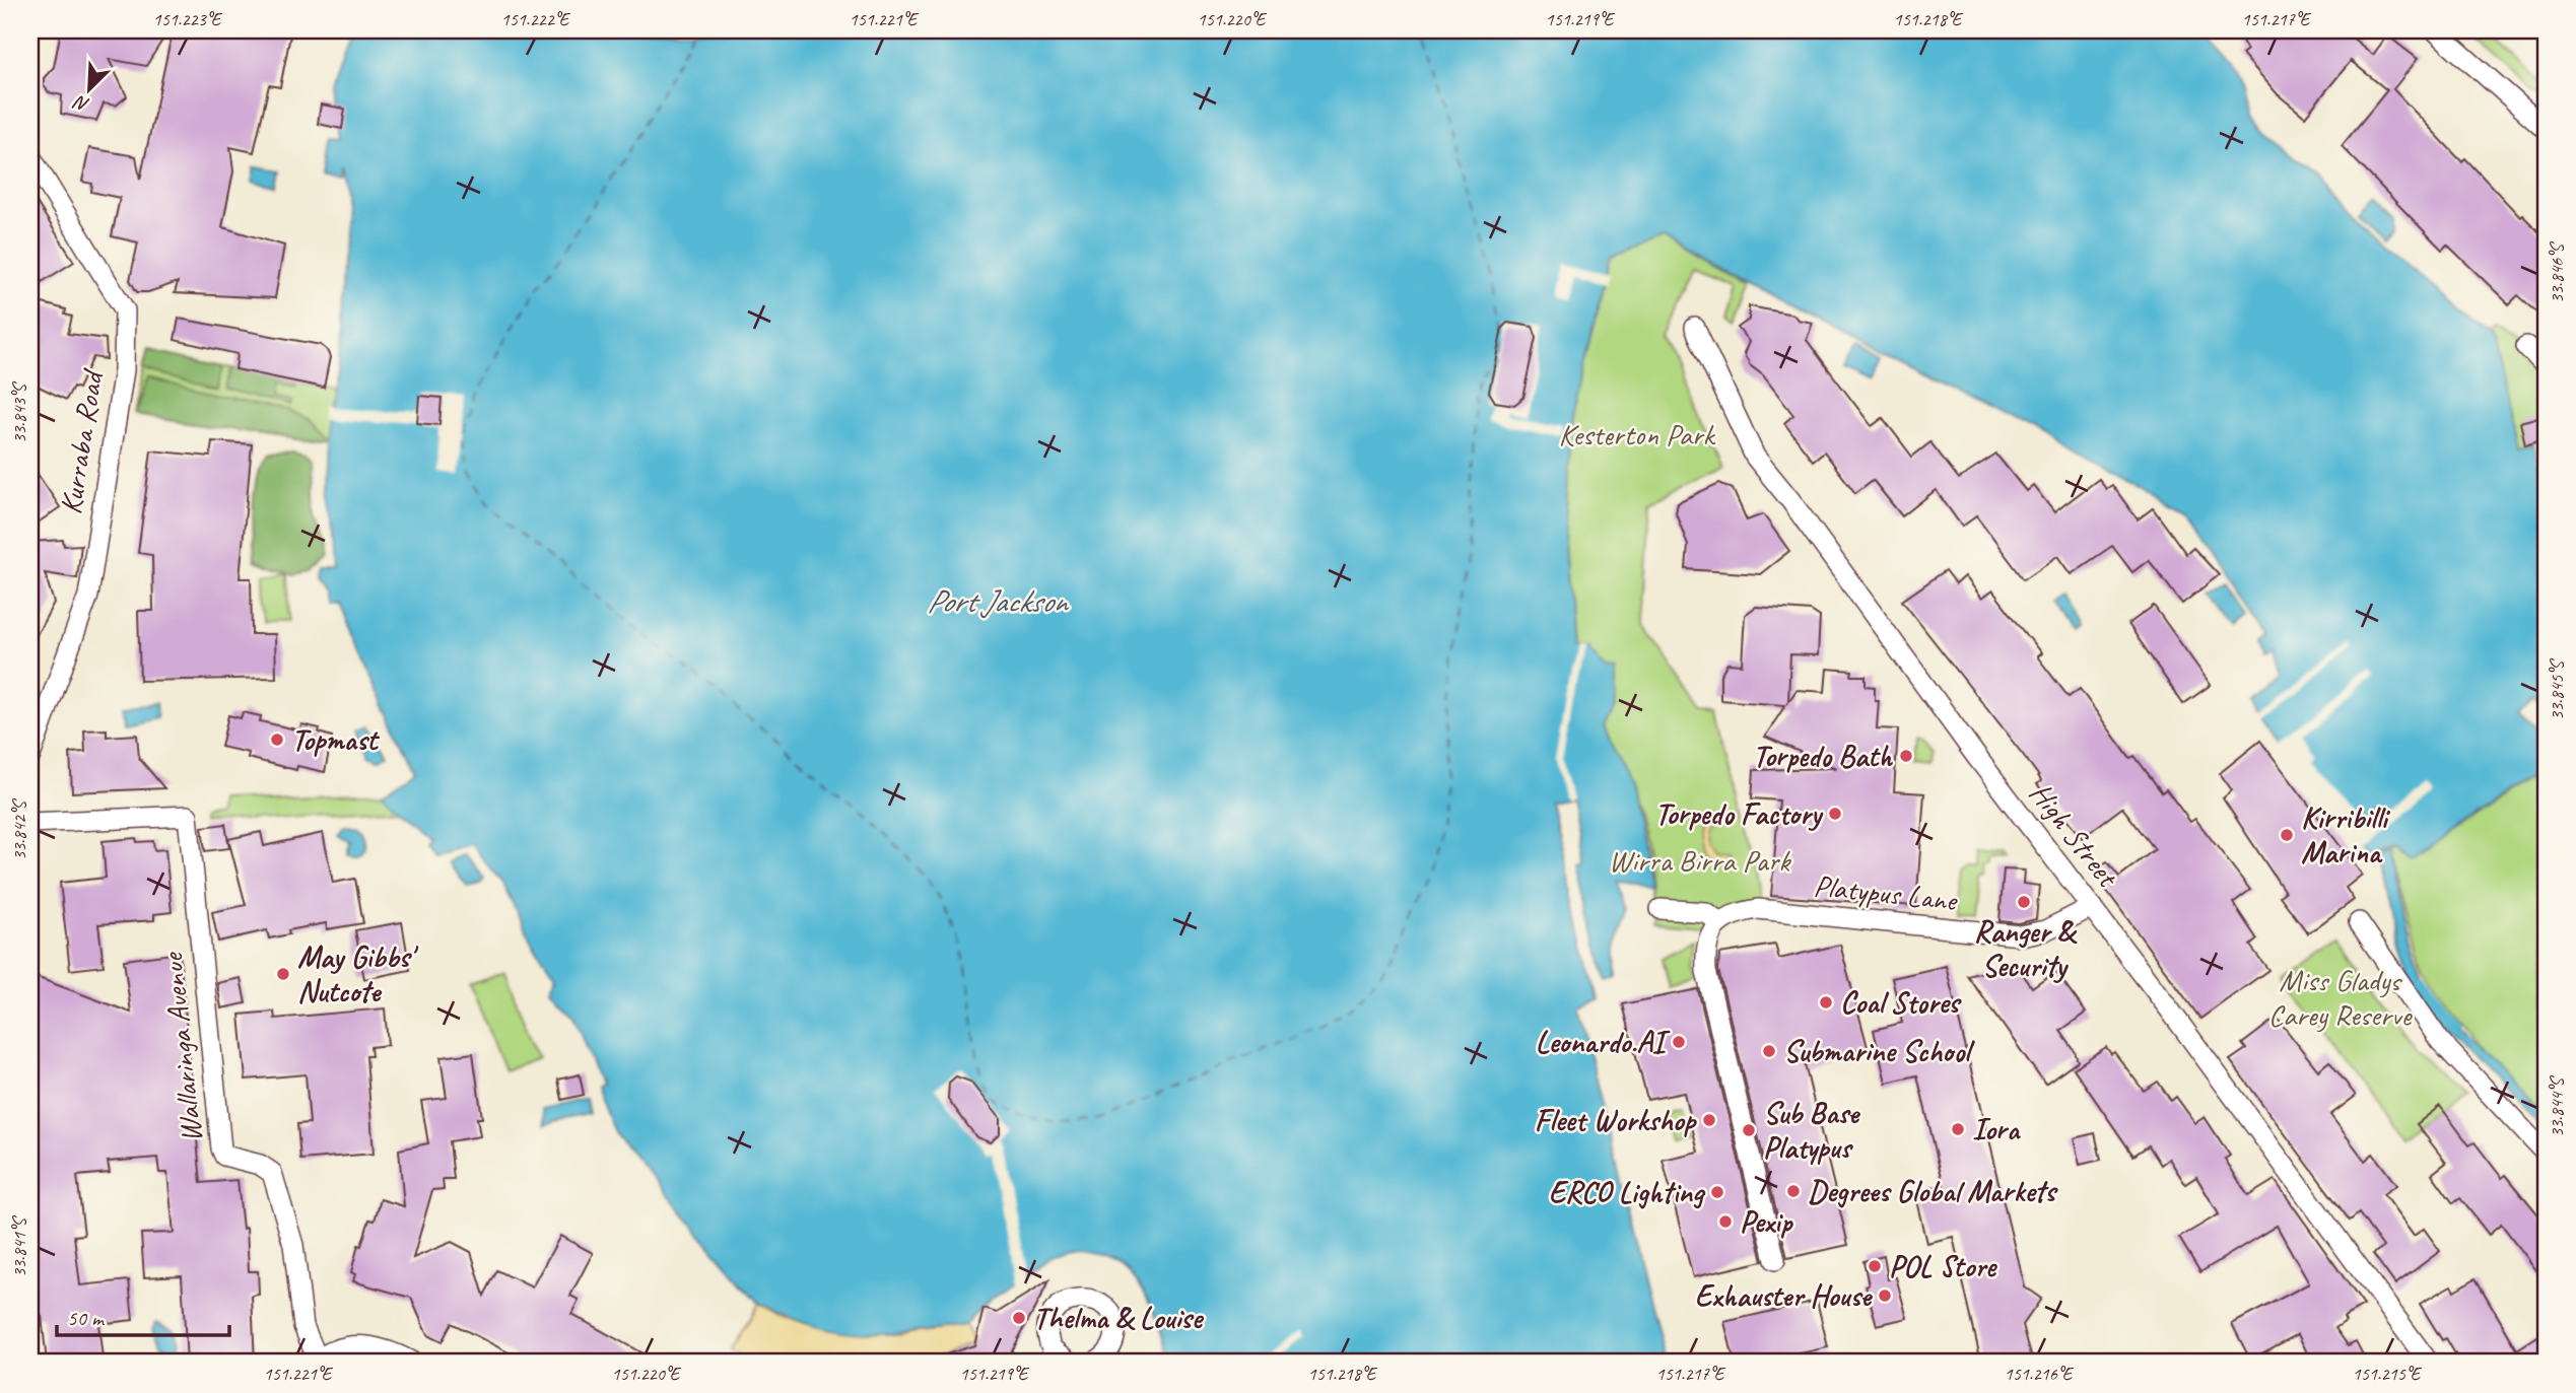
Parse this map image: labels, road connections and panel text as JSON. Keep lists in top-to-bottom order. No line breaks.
{"streets":{"street":["Kurraba Road","High Street","Platypus Lane","Wallaringa Avenue"]},"crossings":[["High Street","Platypus Lane"]],"water":["Port Jackson"],"parks":["Kesterton Park","Wirra Birra Park","Miss Gladys Carey Reserve"],"places":["Topmast","Torpedo Bath","Torpedo Factory","Kirribilli Marina","Ranger & Security","May Gibbs' Nutcote","Coal Stores","Leonardo.AI","Submarine School","Fleet Workshop","Iora","Sub Base Platypus","Degrees Global Markets","ERCO Lighting","Pexip","POL Store","Exhauster House","Thelma & Louise"],"scale_bar":"50 m","north":"bottom left","coordinates":["151.223°E","151.222°E","151.221°E","151.220°E","151.219°E","151.218°E","151.217°E","33.846°S","33.843°S","33.845°S","33.842°S","33.844°S","33.841°S","151.216°E","151.215°E"]}
